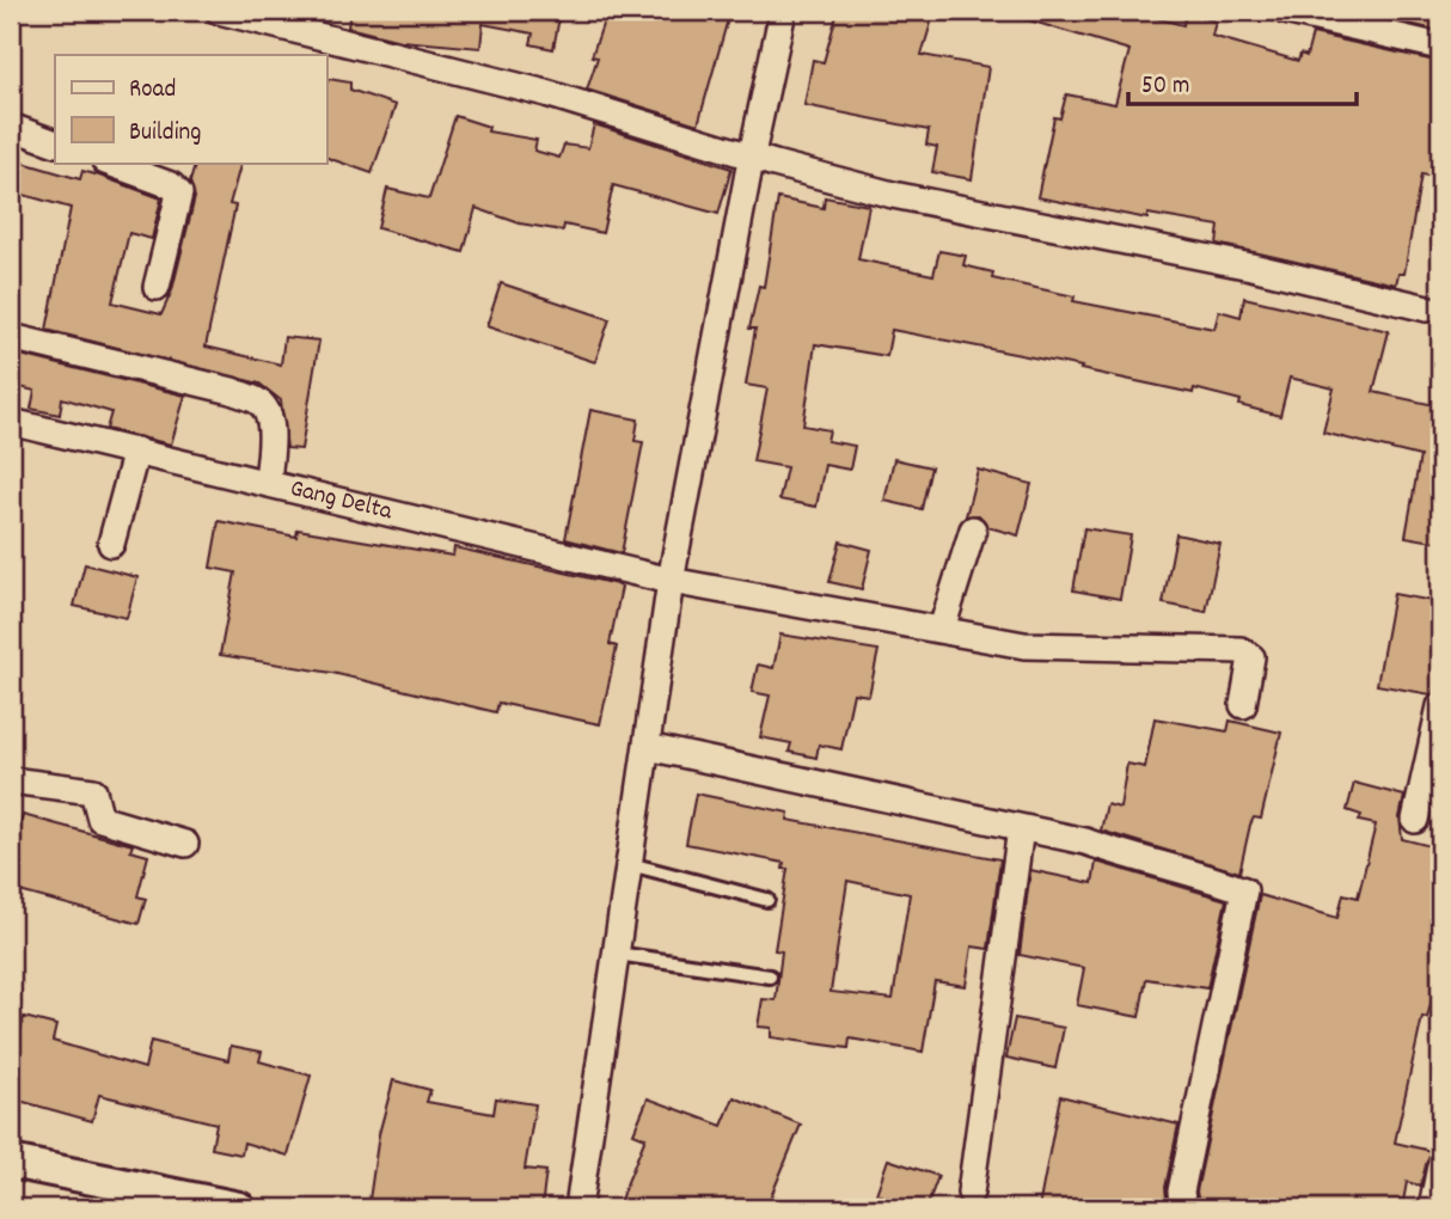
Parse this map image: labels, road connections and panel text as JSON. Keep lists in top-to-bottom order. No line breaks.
{"streets":{"street":["Gang Delta"]},"legend":["Road","Building"],"scale_bar":"50 m"}
